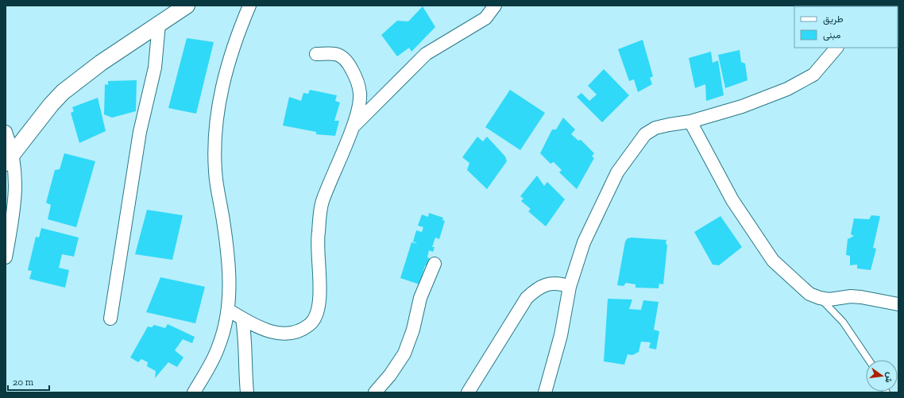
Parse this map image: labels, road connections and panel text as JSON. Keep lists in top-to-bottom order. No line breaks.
{"legend":["طريق","مبنى"],"scale_bar":"20 m","north":"right"}
